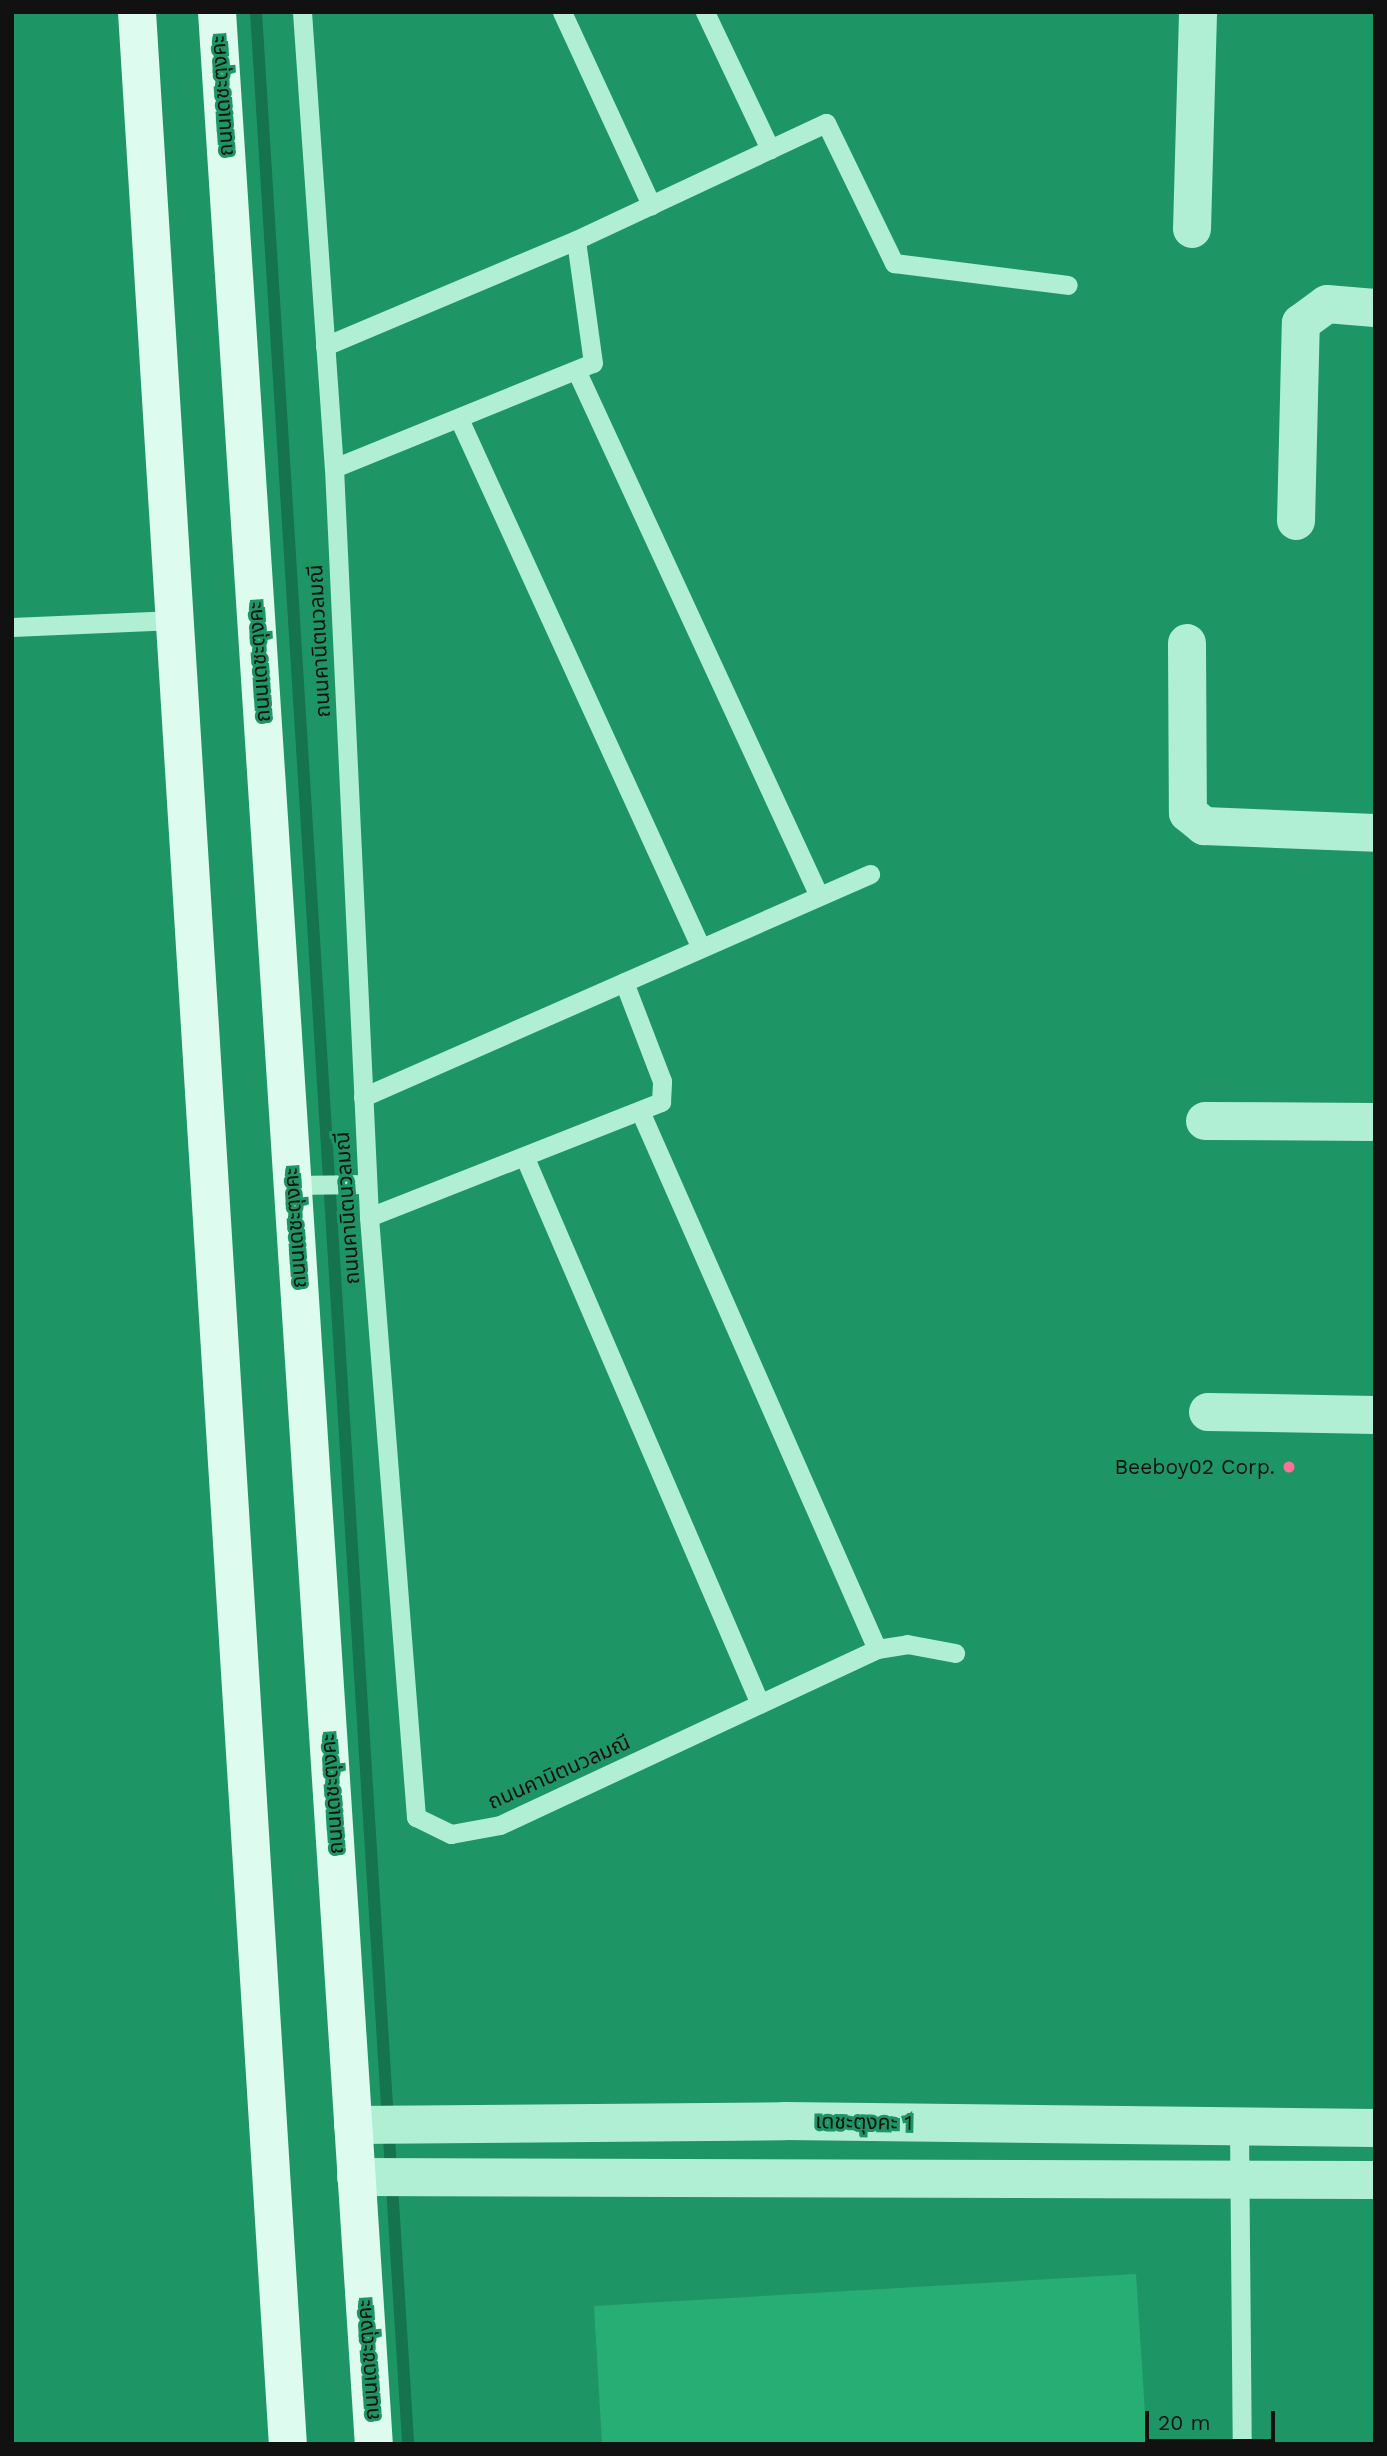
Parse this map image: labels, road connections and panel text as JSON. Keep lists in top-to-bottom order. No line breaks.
{"streets":{"street":["ถนนเดชะตุงคะ","เดชะตุงคะ 1"],"lane":["ถนนคานิตนวลมณี"]},"crossings":[["ถนนเดชะตุงคะ","เดชะตุงคะ 1"]],"places":["Beeboy02 Corp."],"scale_bar":"20 m"}
